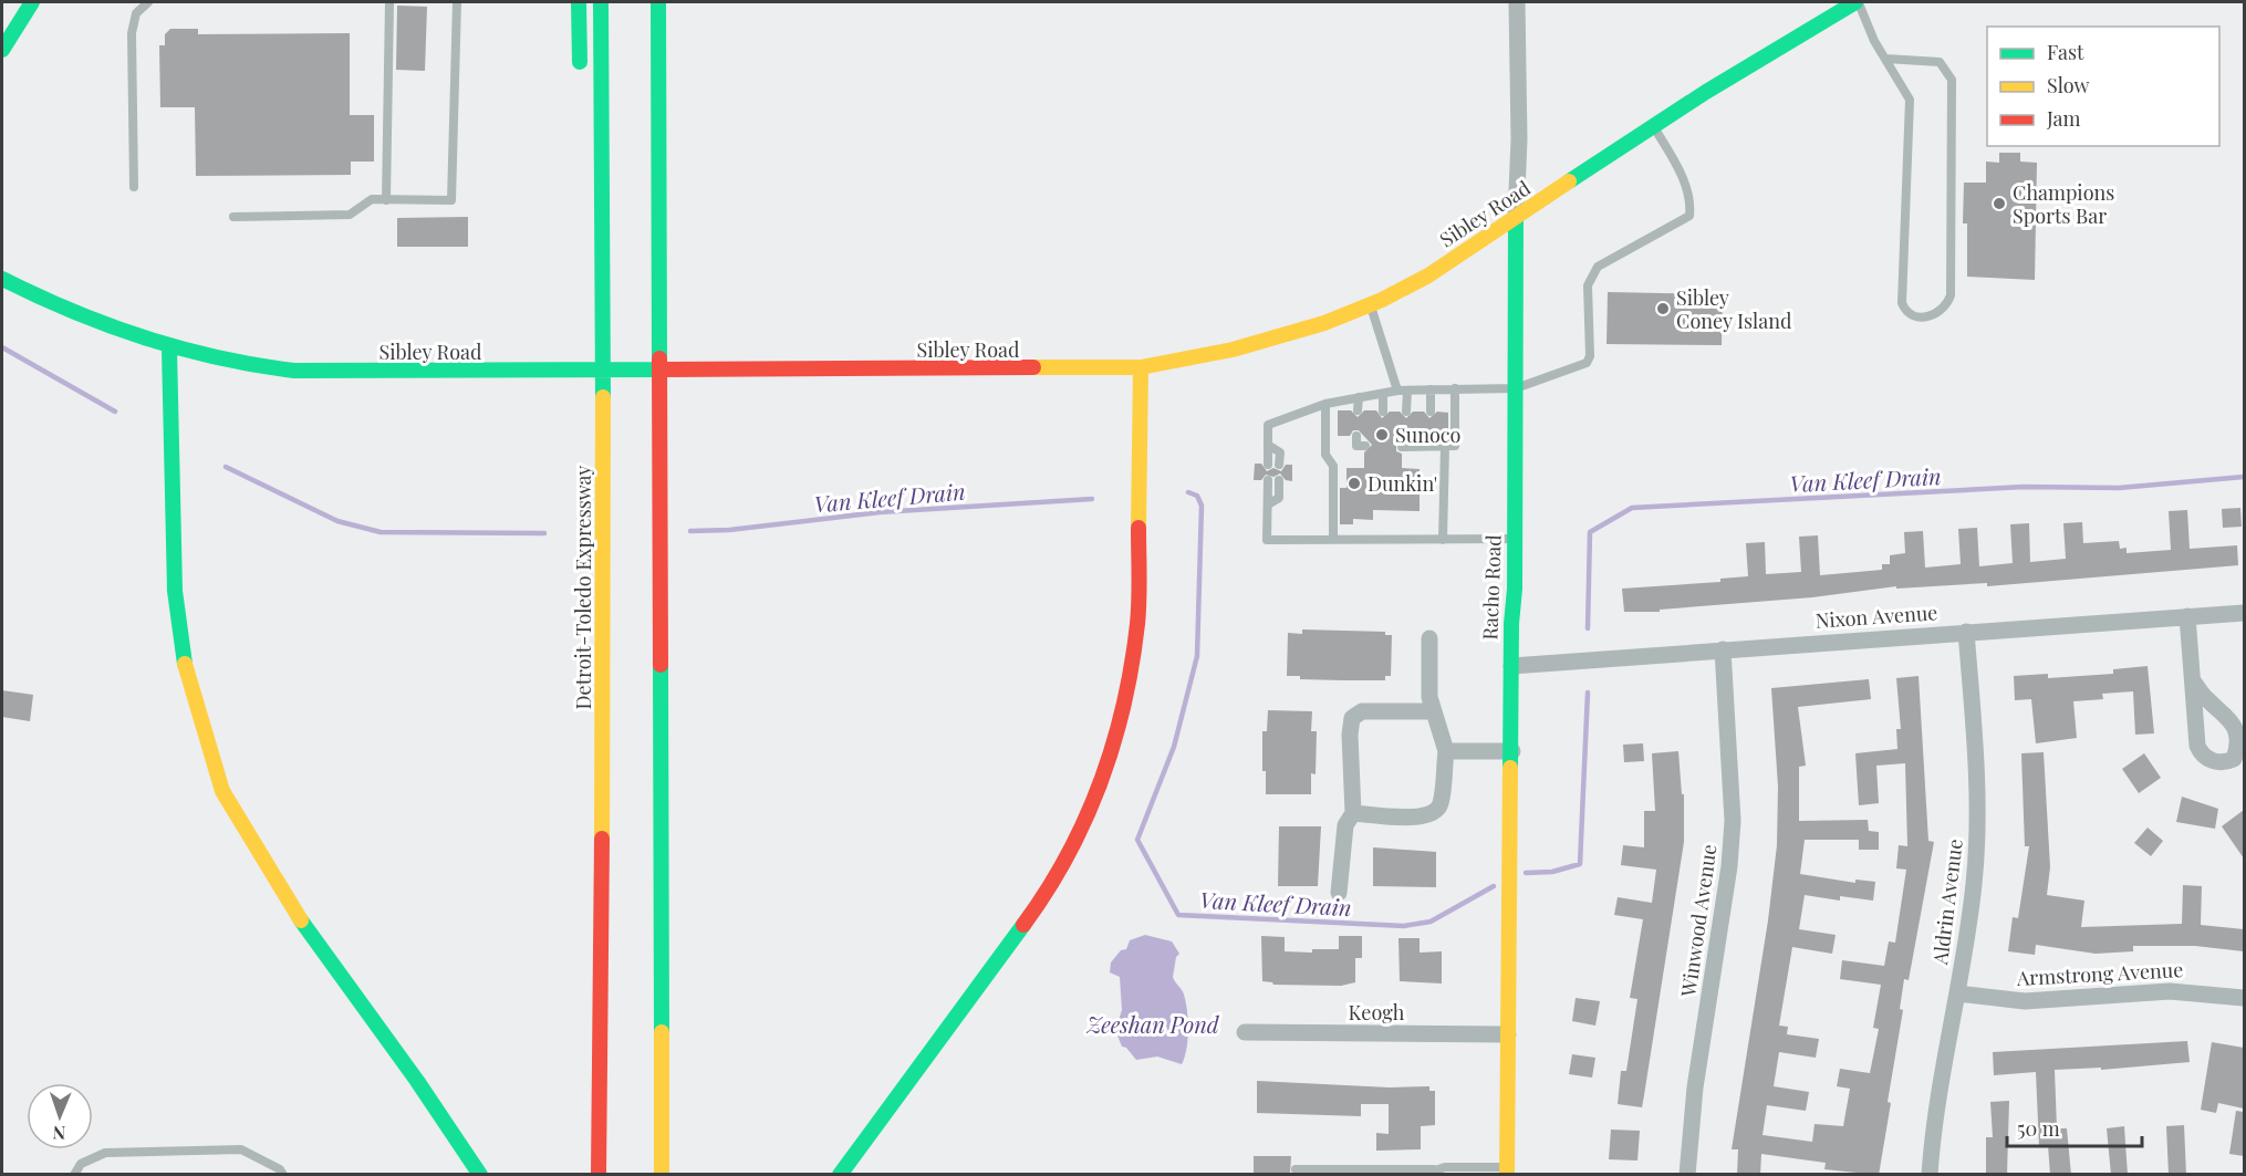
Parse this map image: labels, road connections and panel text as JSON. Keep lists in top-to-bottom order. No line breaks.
{"streets":{"main road":["Sibley Road","Detroit-Toledo Expressway","Racho Road"],"street":["Nixon Avenue","Aldrin Avenue","Winwood Avenue","Armstrong Avenue","Keogh"]},"crossings":[["Sibley Road","Racho Road"],["Racho Road","Nixon Avenue"],["Racho Road","Keogh"],["Nixon Avenue","Aldrin Avenue"],["Nixon Avenue","Winwood Avenue"],["Aldrin Avenue","Armstrong Avenue"]],"water":["Van Kleef Drain","Zeeshan Pond"],"places":["Champions Sports Bar","Sibley Coney Island","Sunoco","Dunkin'"],"legend":["Fast","Slow","Jam"],"scale_bar":"50 m","north":"bottom"}
